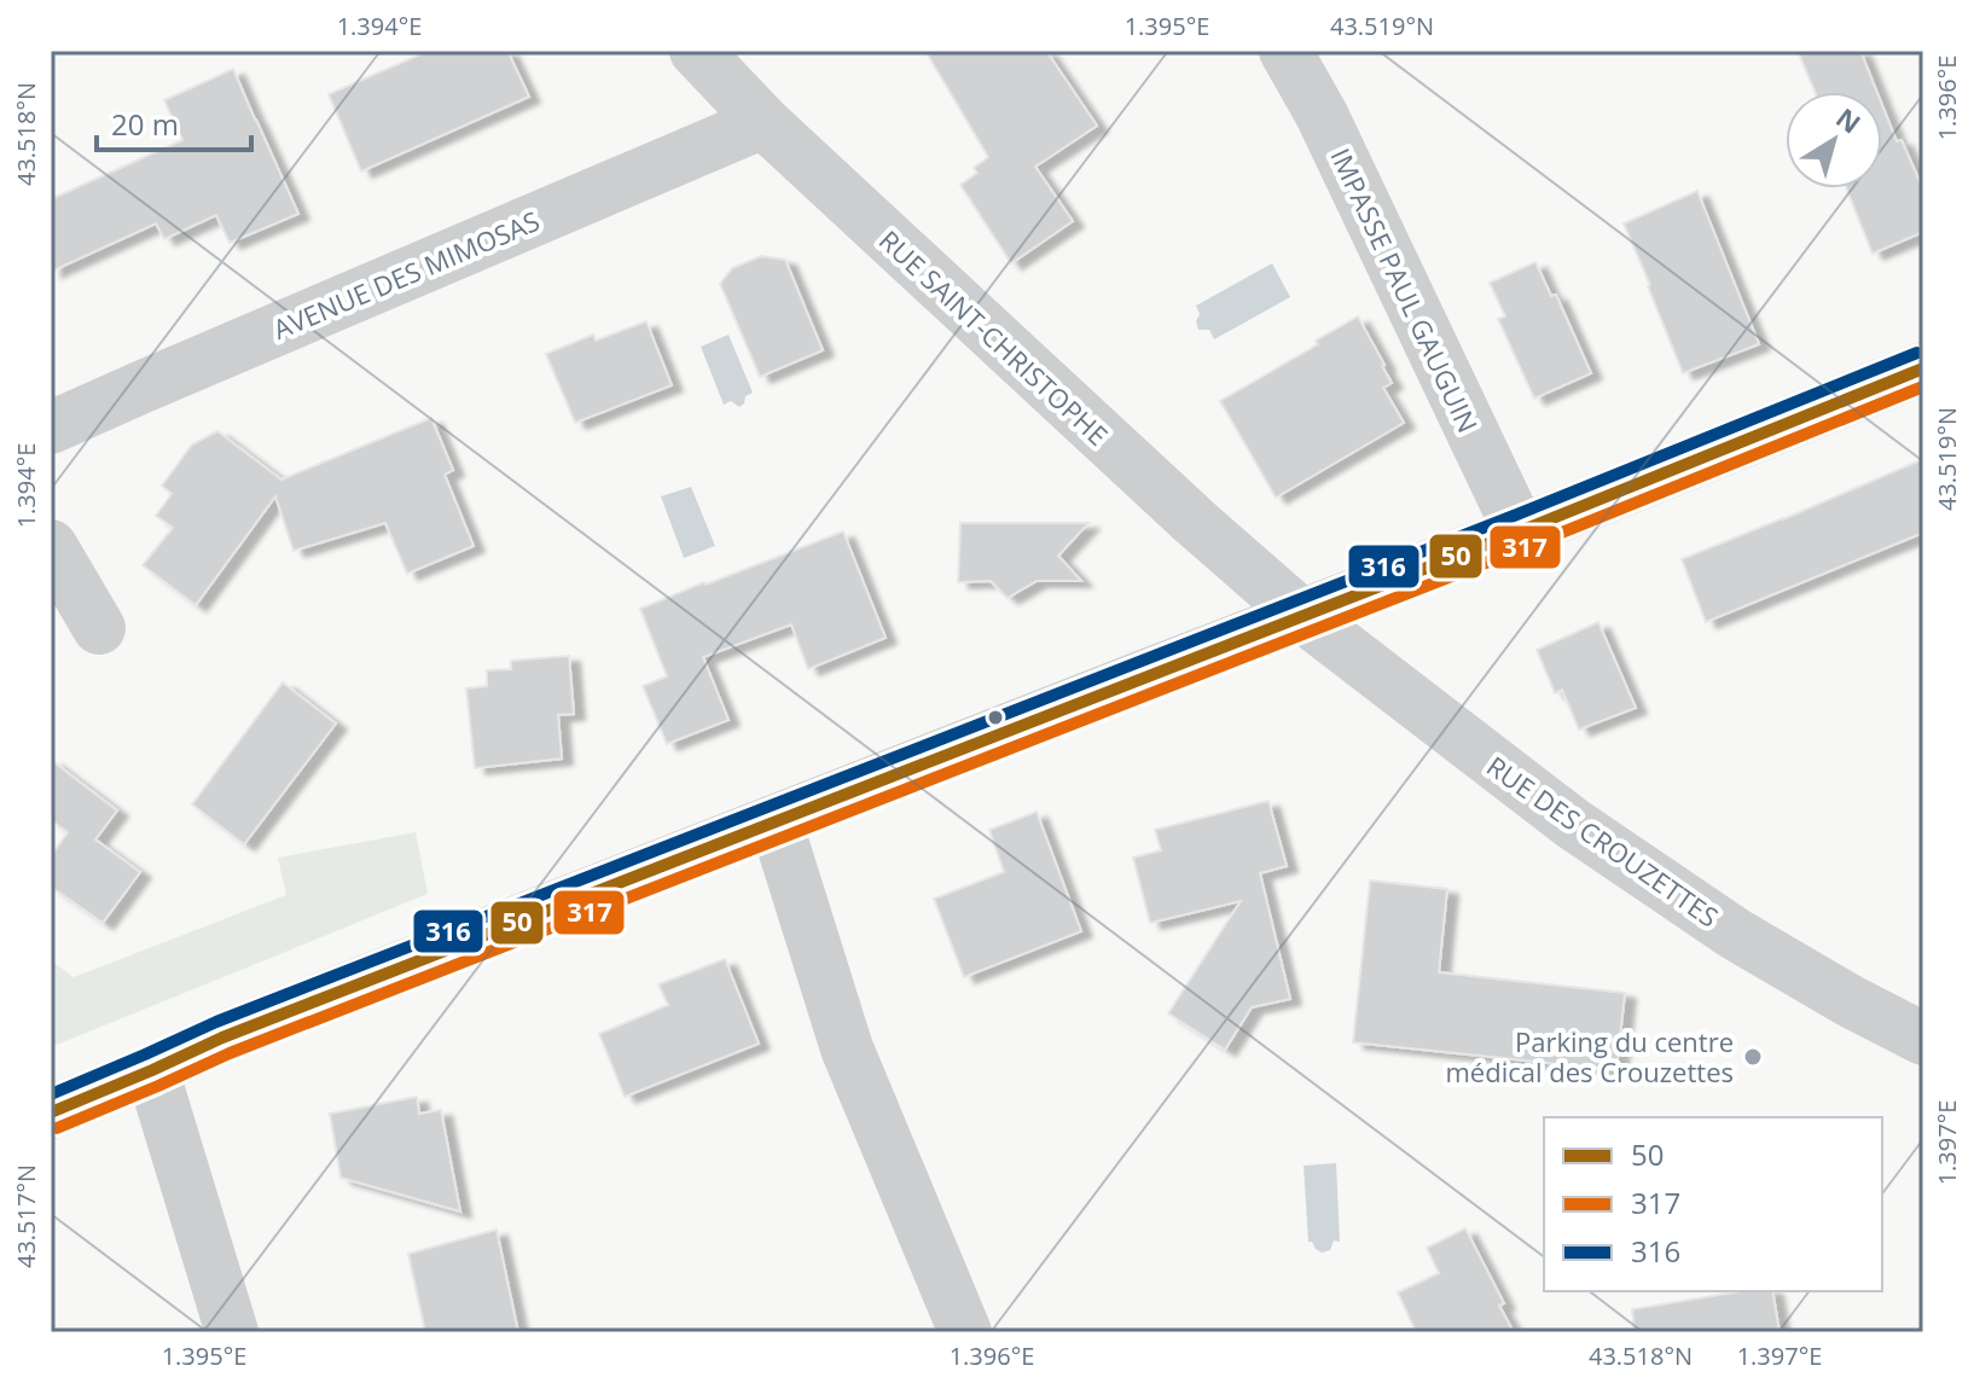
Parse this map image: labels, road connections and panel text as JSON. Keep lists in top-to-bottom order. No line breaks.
{"streets":{"street":["AVENUE DES MIMOSAS","IMPASSE PAUL GAUGUIN","RUE SAINT-CHRISTOPHE","RUE DES CROUZETTES"]},"crossings":[["AVENUE DES MIMOSAS","RUE SAINT-CHRISTOPHE"],["RUE SAINT-CHRISTOPHE","RUE DES CROUZETTES"]],"places":["Parking du centre médical des Crouzettes"],"lines":["transit line 316","transit line 50","transit line 317"],"legend":["50","317","316"],"scale_bar":"20 m","north":"top right","coordinates":["1.394°E","1.395°E","43.519°N","1.396°E","43.518°N","1.397°E","43.517°N"]}
